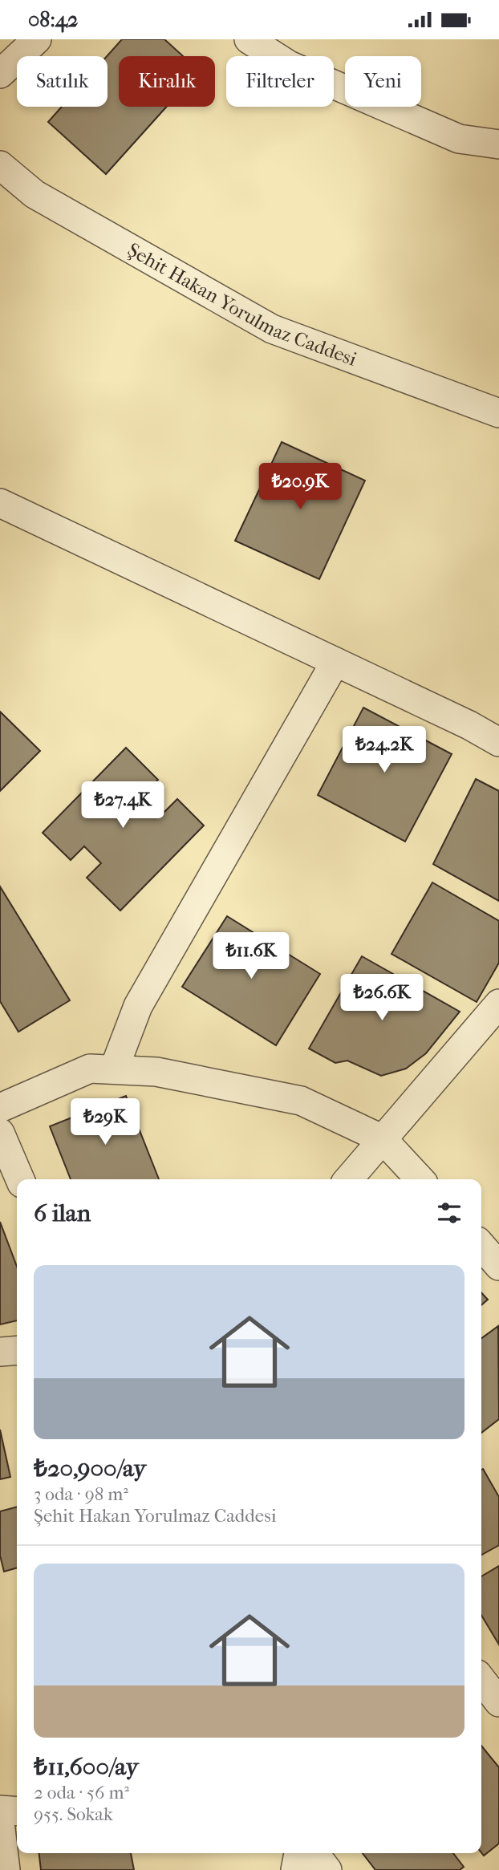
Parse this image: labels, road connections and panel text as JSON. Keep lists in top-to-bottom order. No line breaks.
{"streets":{"street":["Şehit Hakan Yorulmaz Caddesi"]},"page":{"status":"08:42","chip":["Satılık","Kiralık","Filtreler","Yeni"],"price":["₺20.9K","₺24.2K","₺27.4K","₺11.6K","₺26.6K","₺29K"],"heading":"6 ilan","list":[{"name":"₺20,900/ay","note":"3 oda · 98 m² · Şehit Hakan Yorulmaz Caddesi"},{"name":"₺11,600/ay","note":"2 oda · 56 m² · 955. Sokak"}]}}
